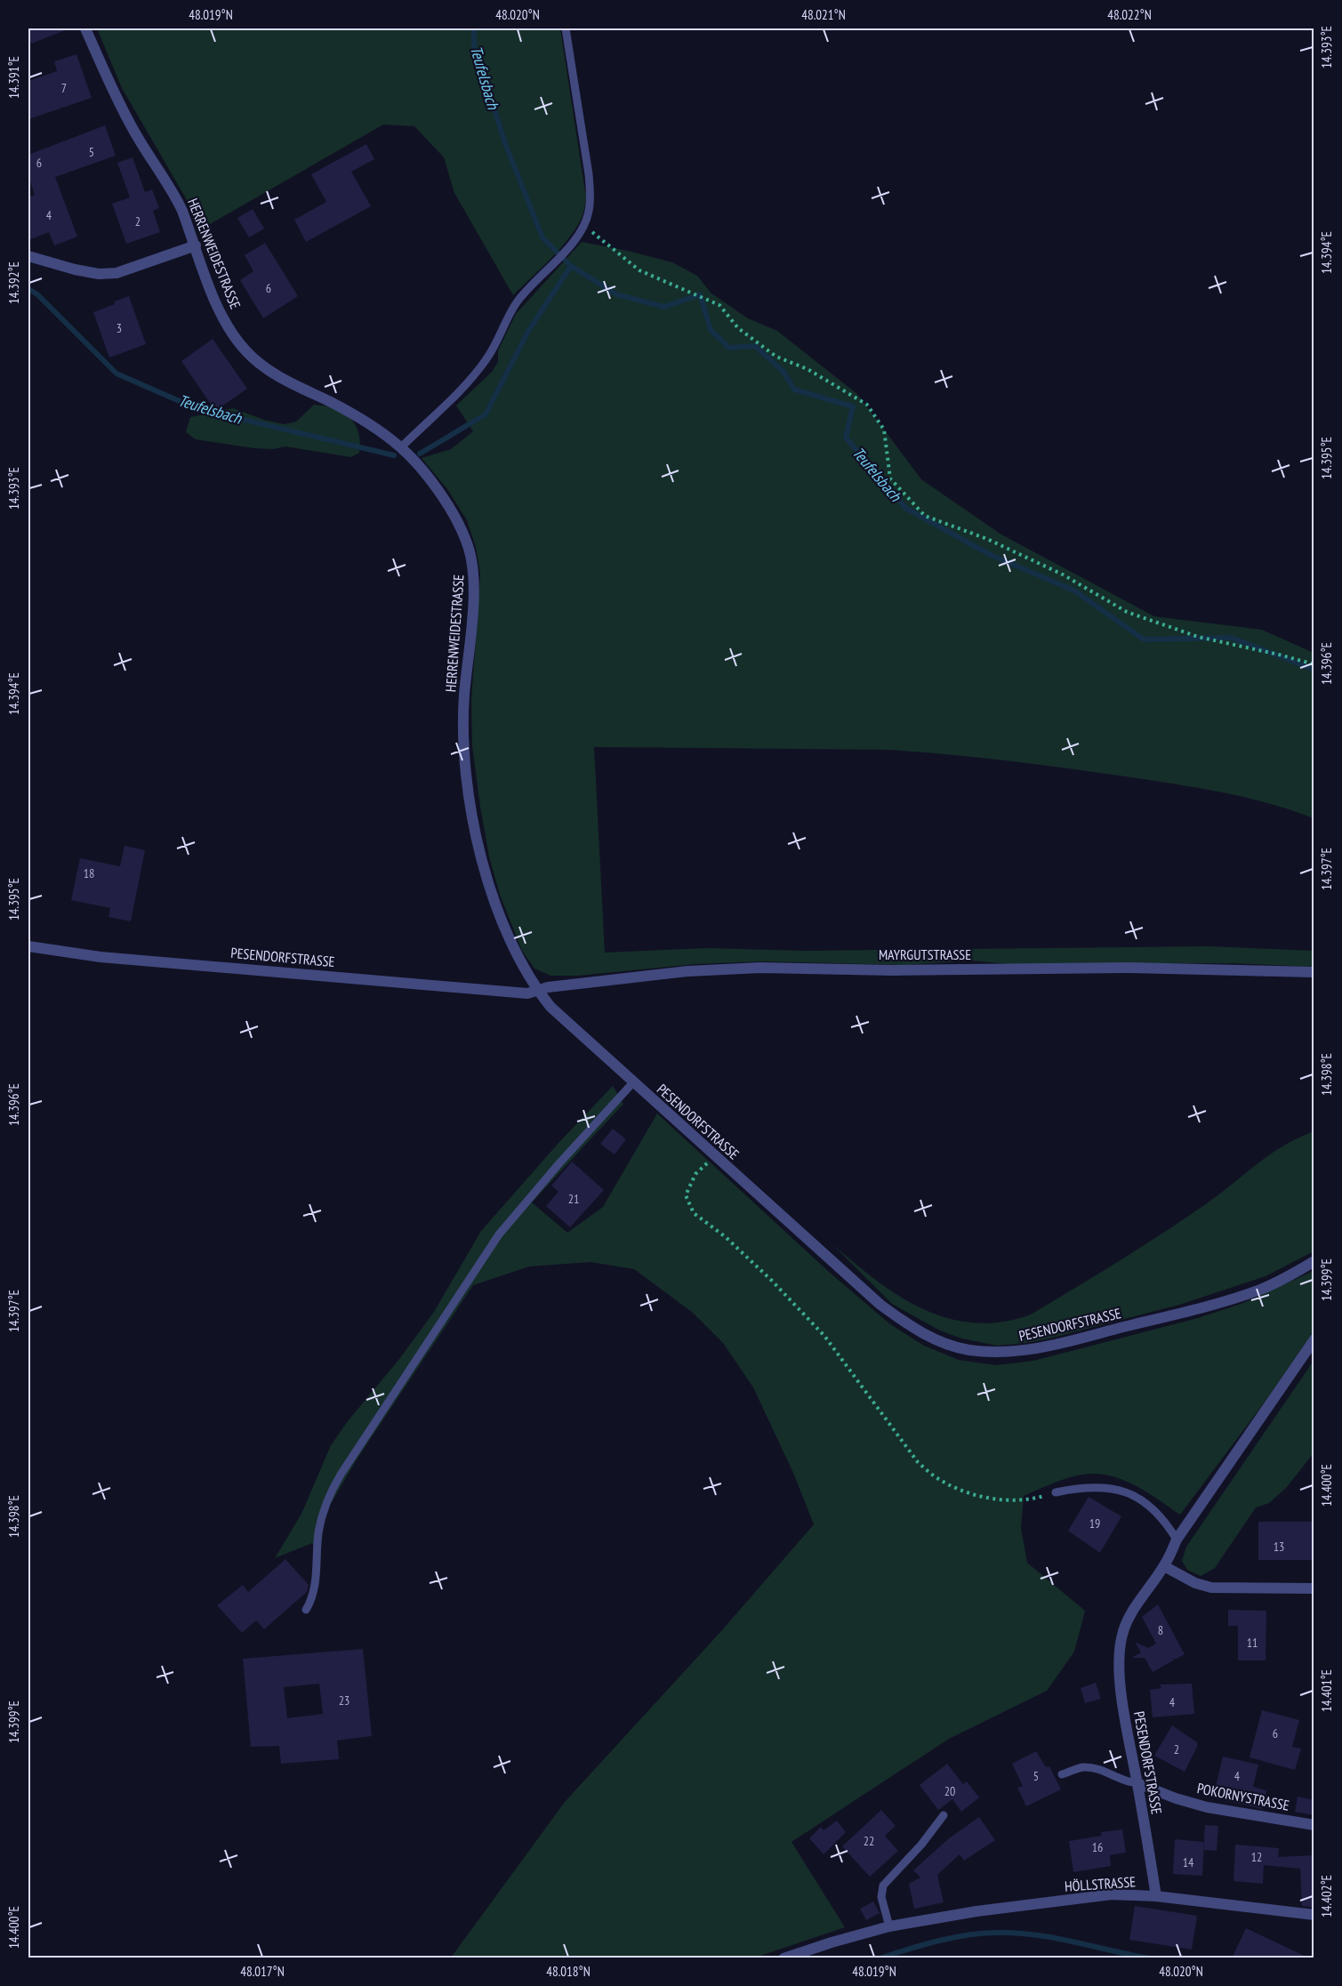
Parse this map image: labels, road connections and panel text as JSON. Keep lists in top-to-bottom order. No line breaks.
{"streets":{"street":["HERRENWEIDESTRASSE","MAYRGUTSTRASSE","PESENDORFSTRASSE","POKORNYSTRASSE","HÖLLSTRASSE"]},"crossings":[["HERRENWEIDESTRASSE","MAYRGUTSTRASSE"],["HERRENWEIDESTRASSE","PESENDORFSTRASSE"],["MAYRGUTSTRASSE","PESENDORFSTRASSE"],["PESENDORFSTRASSE","POKORNYSTRASSE"],["PESENDORFSTRASSE","HÖLLSTRASSE"]],"water":["Teufelsbach"],"house_numbers":["7","5","6","4","2","6","3","18","21","19","13","8","11","23","4","6","2","5","4","20","22","16","12","14"],"coordinates":["48.019°N","48.020°N","48.021°N","48.022°N","14.393°E","14.391°E","14.394°E","14.392°E","14.395°E","14.396°E","14.397°E","14.398°E","14.399°E","14.400°E","14.401°E","14.402°E","48.017°N","48.018°N"]}
